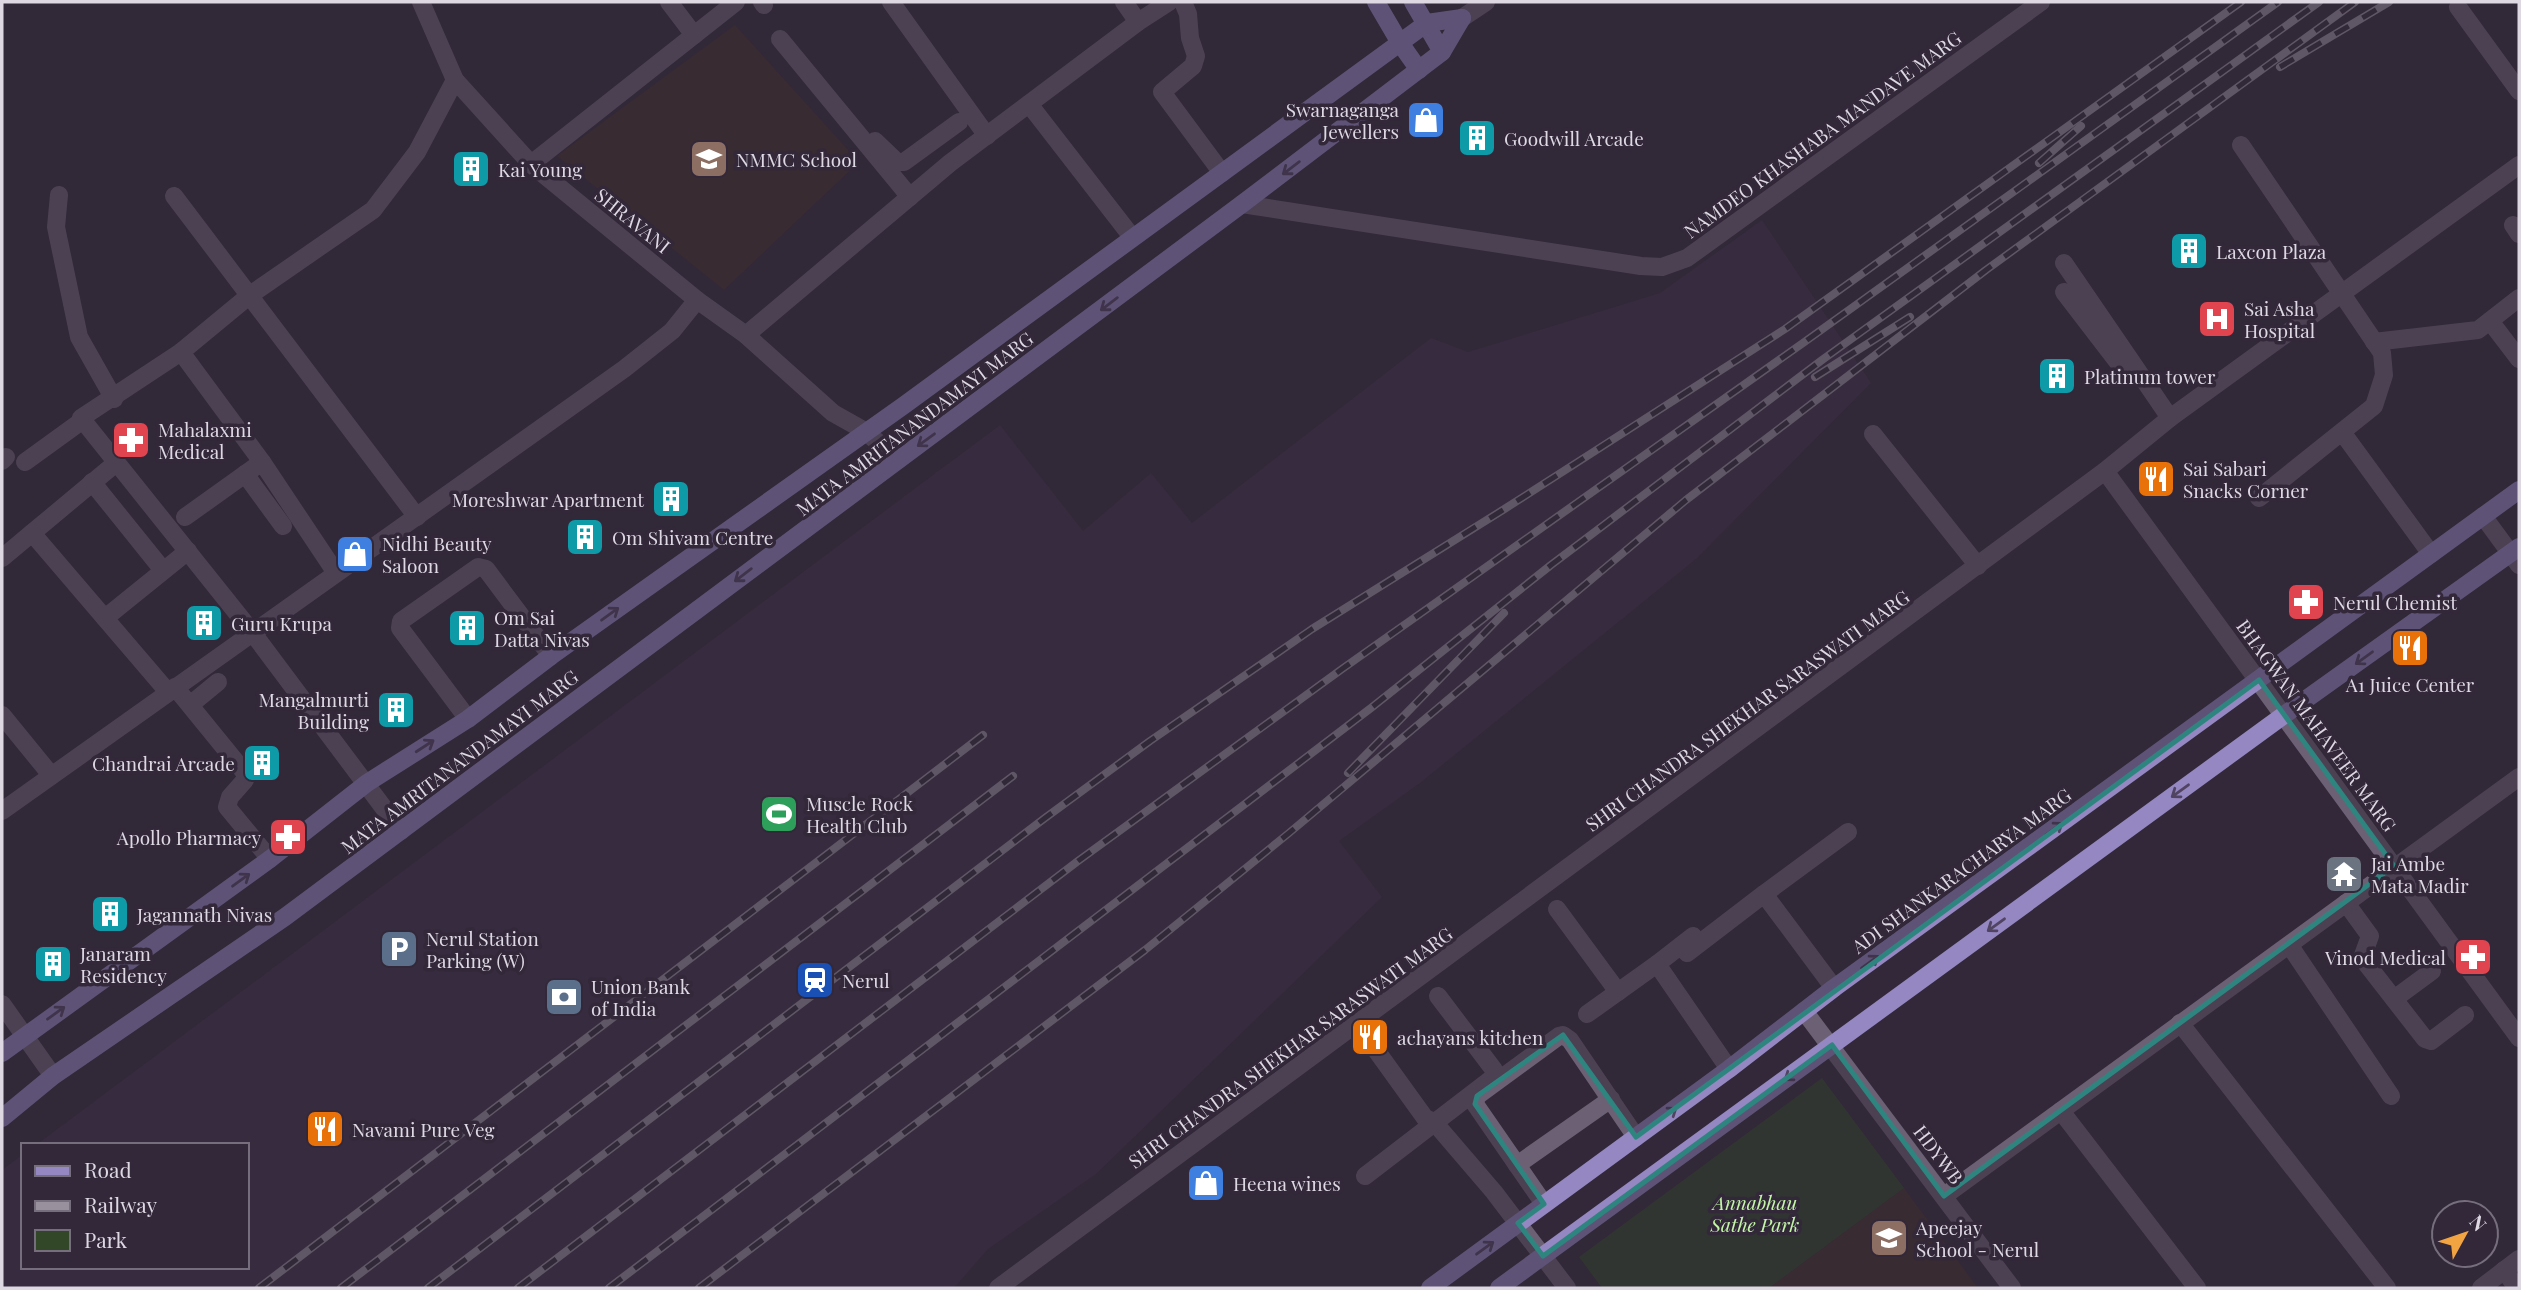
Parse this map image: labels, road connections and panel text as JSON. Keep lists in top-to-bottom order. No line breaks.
{"streets":{"main road":["MATA AMRITANANDAMAYI MARG","ADI SHANKARACHARYA MARG"],"street":["NAMDEO KHASHABA MANDAVE MARG","SHRAVANI","SHRI CHANDRA SHEKHAR SARASWATI MARG","BHAGWAN MAHAVEER MARG","HDYWB"]},"crossings":[["NAMDEO KHASHABA MANDAVE MARG","MATA AMRITANANDAMAYI MARG"],["SHRAVANI","MATA AMRITANANDAMAYI MARG"],["SHRI CHANDRA SHEKHAR SARASWATI MARG","BHAGWAN MAHAVEER MARG"],["BHAGWAN MAHAVEER MARG","ADI SHANKARACHARYA MARG"],["ADI SHANKARACHARYA MARG","HDYWB"]],"parks":["Annabhau Sathe Park"],"places":{"shop":["Swarnaganga Jewellers","Nidhi Beauty Saloon","Heena wines"],"building":["Goodwill Arcade","Kai Young","Laxcon Plaza","Platinum tower","Moreshwar Apartment","Om Shivam Centre","Guru Krupa","Om Sai Datta Nivas","Mangalmurti Building","Chandrai Arcade","Jagannath Nivas","Janaram Residency"],"school or university":["NMMC School","Apeejay School - Nerul"],"hospital":["Sai Asha Hospital"],"pharmacy":["Mahalaxmi Medical","Nerul Chemist","Apollo Pharmacy","Vinod Medical"],"restaurant":["Sai Sabari Snacks Corner","A1 Juice Center","achayans kitchen","Navami Pure Veg"],"sports":["Muscle Rock Health Club"],"temple":["Jai Ambe Mata Madir"],"parking":["Nerul Station Parking (W)"],"station":["Nerul"],"bank":["Union Bank of India"]},"legend":["Road","Railway","Park"],"north":"top right"}
